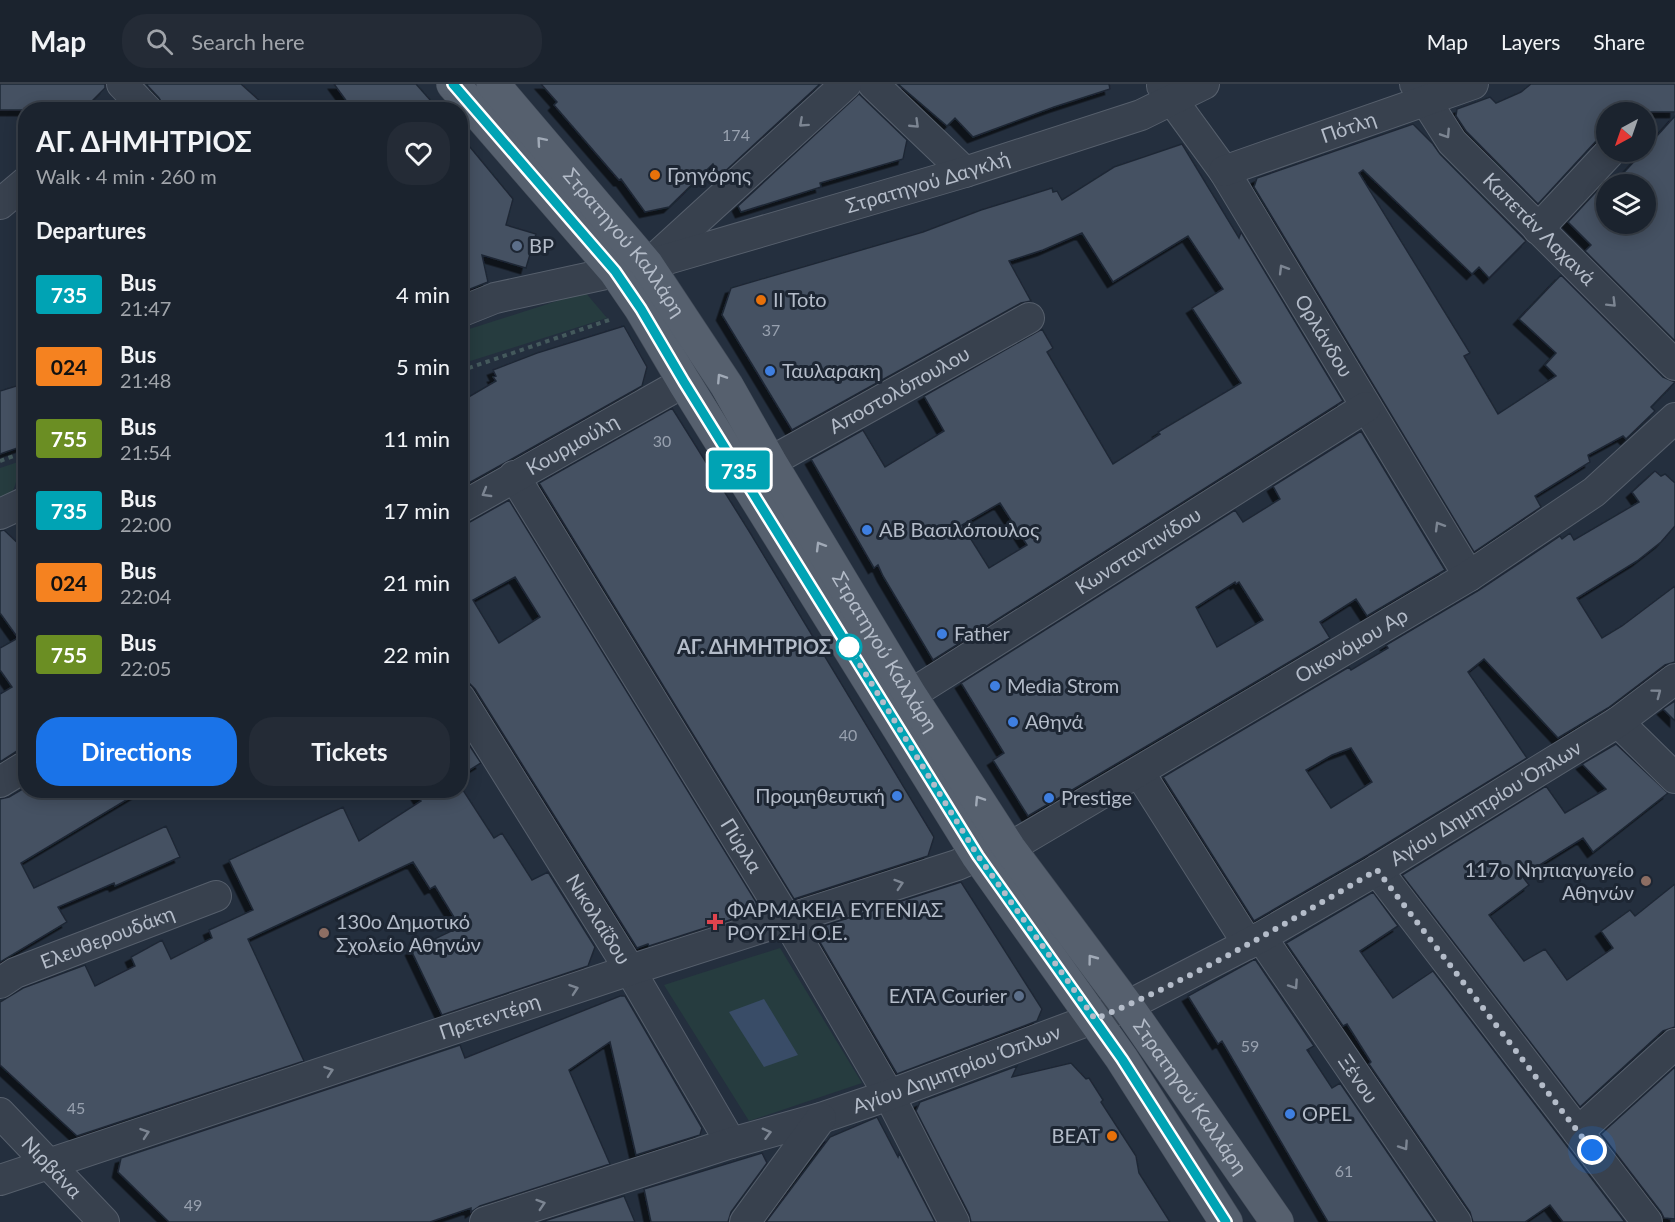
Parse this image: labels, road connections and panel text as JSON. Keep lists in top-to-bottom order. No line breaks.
{"streets":{"main road":["Στρατηγού Καλλάρη"],"street":["Πότλη","Στρατηγού Δαγκλή","Καπετάν Λαχανά","Ορλάνδου","Αποστολόπουλου","Κουρμούλη","Κωνσταντινίδου","Οικονόμου Αρ","Αγίου Δημητρίου Όπλων","Πύρλα","Νικολαΐδου","Ελευθερουδάκη","Πρετεντέρη","Ξένου","Νιρβάνα"]},"crossings":[["Πότλη","Καπετάν Λαχανά"],["Πότλη","Ορλάνδου"],["Στρατηγού Δαγκλή","Στρατηγού Καλλάρη"],["Στρατηγού Δαγκλή","Ορλάνδου"],["Στρατηγού Καλλάρη","Αποστολόπουλου"],["Στρατηγού Καλλάρη","Κουρμούλη"],["Στρατηγού Καλλάρη","Κωνσταντινίδου"],["Στρατηγού Καλλάρη","Οικονόμου Αρ"],["Στρατηγού Καλλάρη","Αγίου Δημητρίου Όπλων"],["Στρατηγού Καλλάρη","Πρετεντέρη"],["Ορλάνδου","Κωνσταντινίδου"],["Ορλάνδου","Οικονόμου Αρ"],["Κουρμούλη","Πύρλα"],["Οικονόμου Αρ","Ξένου"],["Αγίου Δημητρίου Όπλων","Πύρλα"],["Αγίου Δημητρίου Όπλων","Νικολαΐδου"],["Αγίου Δημητρίου Όπλων","Ξένου"],["Πύρλα","Πρετεντέρη"],["Νικολαΐδου","Πρετεντέρη"],["Πρετεντέρη","Νιρβάνα"]],"one_way":["Καπετάν Λαχανά","Ορλάνδου","Πρετεντέρη"],"places":{"other":["Γρηγόρης","BP","Il Toto","Ταυλαρακη","AB Βασιλόπουλος","Father","ΑΓ. ΔΗΜΗΤΡΙΟΣ","Media Strom","Αθηνά","Προμηθευτική","Prestige","117ο Νηπιαγωγείο Αθηνών","130ο Δημοτικό Σχολείο Αθηνών","ΕΛΤΑ Courier","OPEL","ΒΕΑΤ"],"health":["ΦΑΡΜΑΚΕΊΑ ΕΥΓΕΝΊΑΣ ΡΟΎΤΣΗ Ο.Ε."]},"lines":["bus line 735"],"house_numbers":["174","37","30","40","59","45","61","49"],"north":"bottom left","page":{"header":"Map","search":"Search here","nav":["Map","Layers","Share"],"on_map":"735","heading":[["ΑΓ. ΔΗΜΗΤΡΙΟΣ","Walk · 4 min · 260 m"],"Departures"],"list":[{"mark":"735","name":"Bus","note":"21:47","value":"4 min"},{"mark":"024","name":"Bus","note":"21:48","value":"5 min"},{"mark":"755","name":"Bus","note":"21:54","value":"11 min"},{"mark":"735","name":"Bus","note":"22:00","value":"17 min"},{"mark":"024","name":"Bus","note":"22:04","value":"21 min"},{"mark":"755","name":"Bus","note":"22:05","value":"22 min"}],"buttons":["Directions","Tickets"]}}
